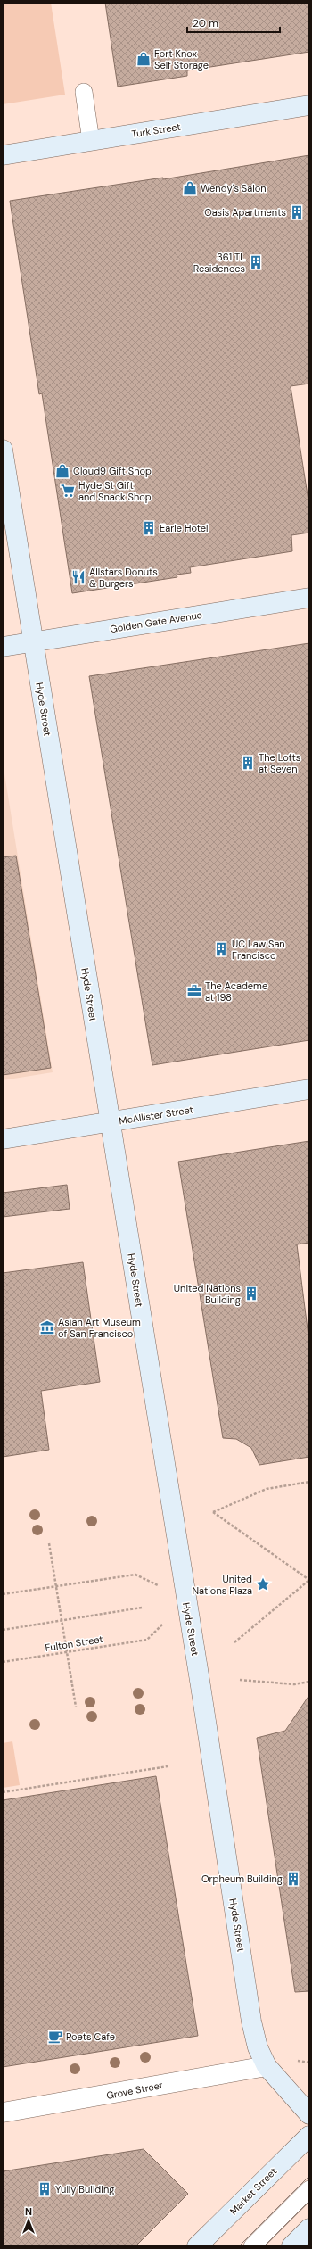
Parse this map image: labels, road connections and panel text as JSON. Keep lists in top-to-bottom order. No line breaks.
{"streets":{"street":["Turk Street","Golden Gate Avenue","Hyde Street","McAllister Street","Grove Street","Market Street"],"path":["Fulton Street"]},"crossings":[["Golden Gate Avenue","Hyde Street"],["Hyde Street","McAllister Street"],["Hyde Street","Grove Street"]],"places":{"shop":["Fort Knox Self Storage","Wendy's Salon","Cloud9 Gift Shop"],"building":["Oasis Apartments","361 TL Residences","Earle Hotel","The Lofts at Seven","UC Law San Francisco","United Nations Building","Orpheum Building","Yully Building"],"supermarket":["Hyde St Gift and Snack Shop"],"restaurant":["Allstars Donuts & Burgers"],"office":["The Academe at 198"],"museum":["Asian Art Museum of San Francisco"],"place":["United Nations Plaza"],"cafe":["Poets Cafe"]},"scale_bar":"20 m","north":"top"}
